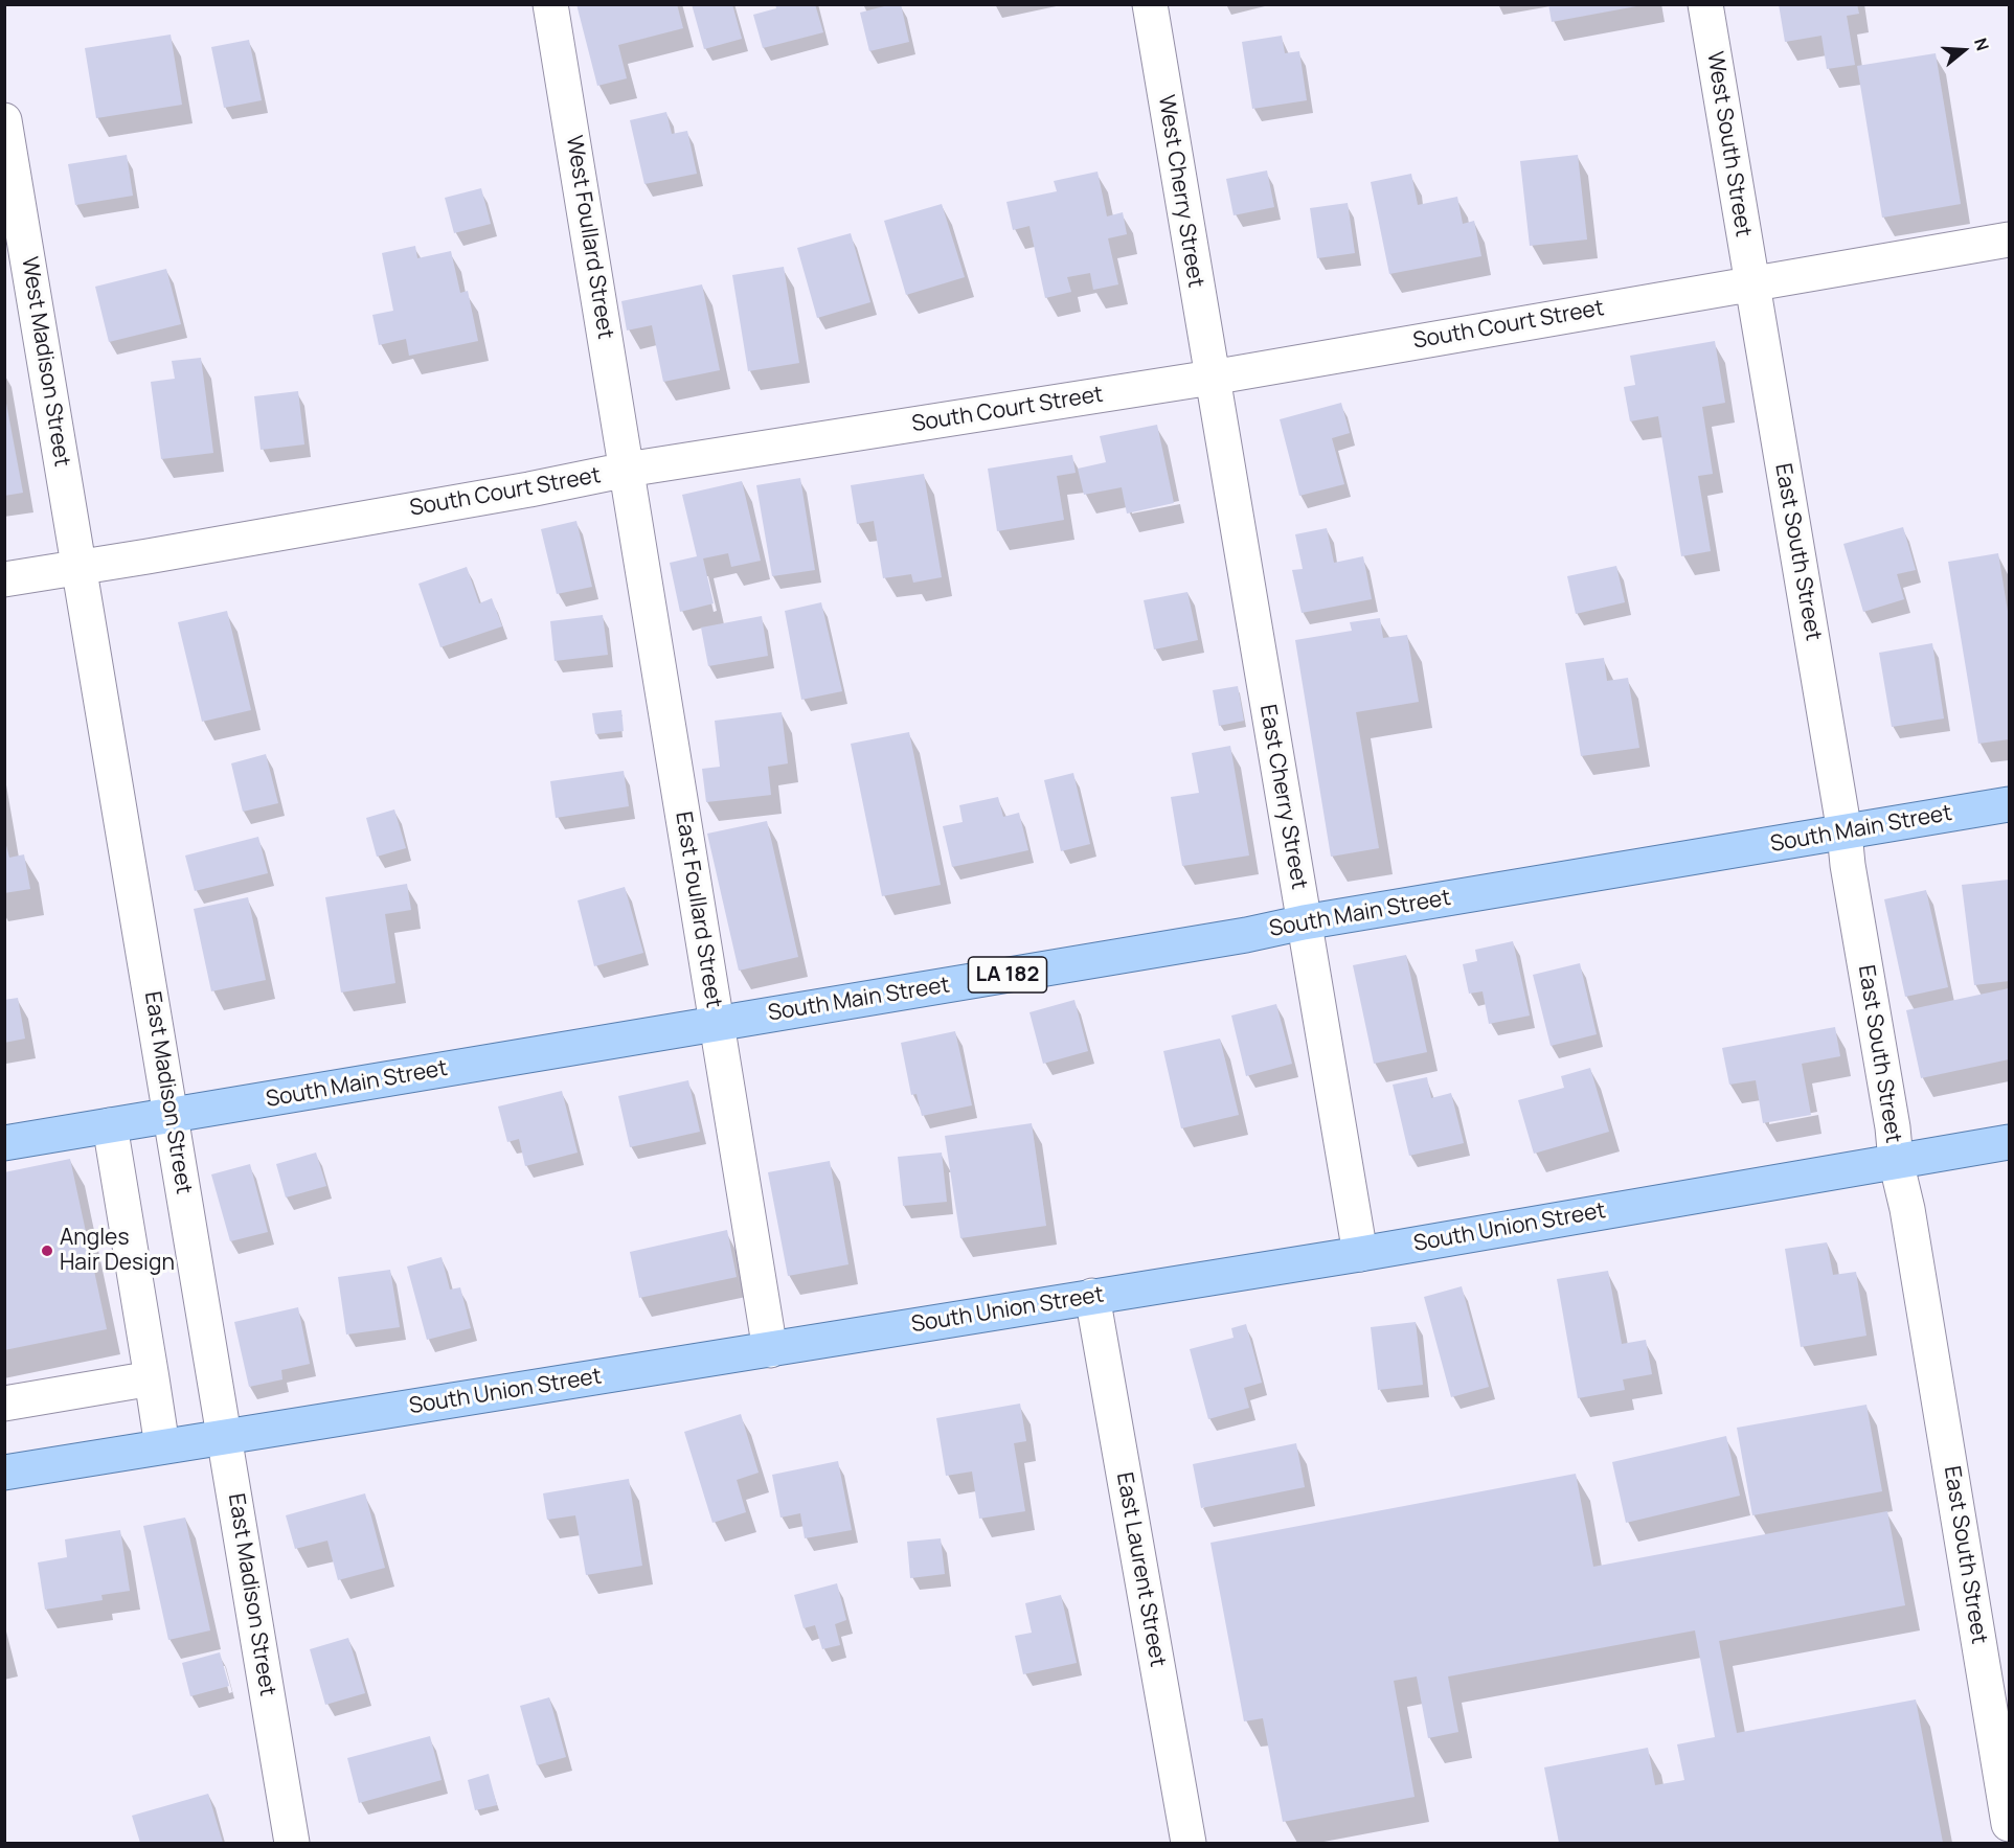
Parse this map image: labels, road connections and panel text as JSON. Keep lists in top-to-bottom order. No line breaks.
{"streets":{"main road":["South Main Street","LA 182","South Union Street"],"street":["West South Street","West Cherry Street","West Foullard Street","South Court Street","West Madison Street","East South Street","East Cherry Street","East Foullard Street","East Madison Street","East Laurent Street"]},"crossings":[["West South Street","South Court Street"],["West South Street","East South Street"],["West Cherry Street","South Court Street"],["West Cherry Street","East Cherry Street"],["West Foullard Street","South Court Street"],["West Foullard Street","East Foullard Street"],["South Court Street","West Madison Street"],["South Court Street","East South Street"],["South Court Street","East Cherry Street"],["South Court Street","East Foullard Street"],["South Court Street","East Madison Street"],["West Madison Street","East Madison Street"],["East South Street","South Main Street"],["East South Street","South Union Street"],["East Cherry Street","South Main Street"],["East Cherry Street","South Union Street"],["South Main Street","East Foullard Street"],["South Main Street","East Madison Street"],["East Foullard Street","South Union Street"],["East Madison Street","South Union Street"],["South Union Street","East Laurent Street"]],"places":["Angles Hair Design"],"north":"right"}
